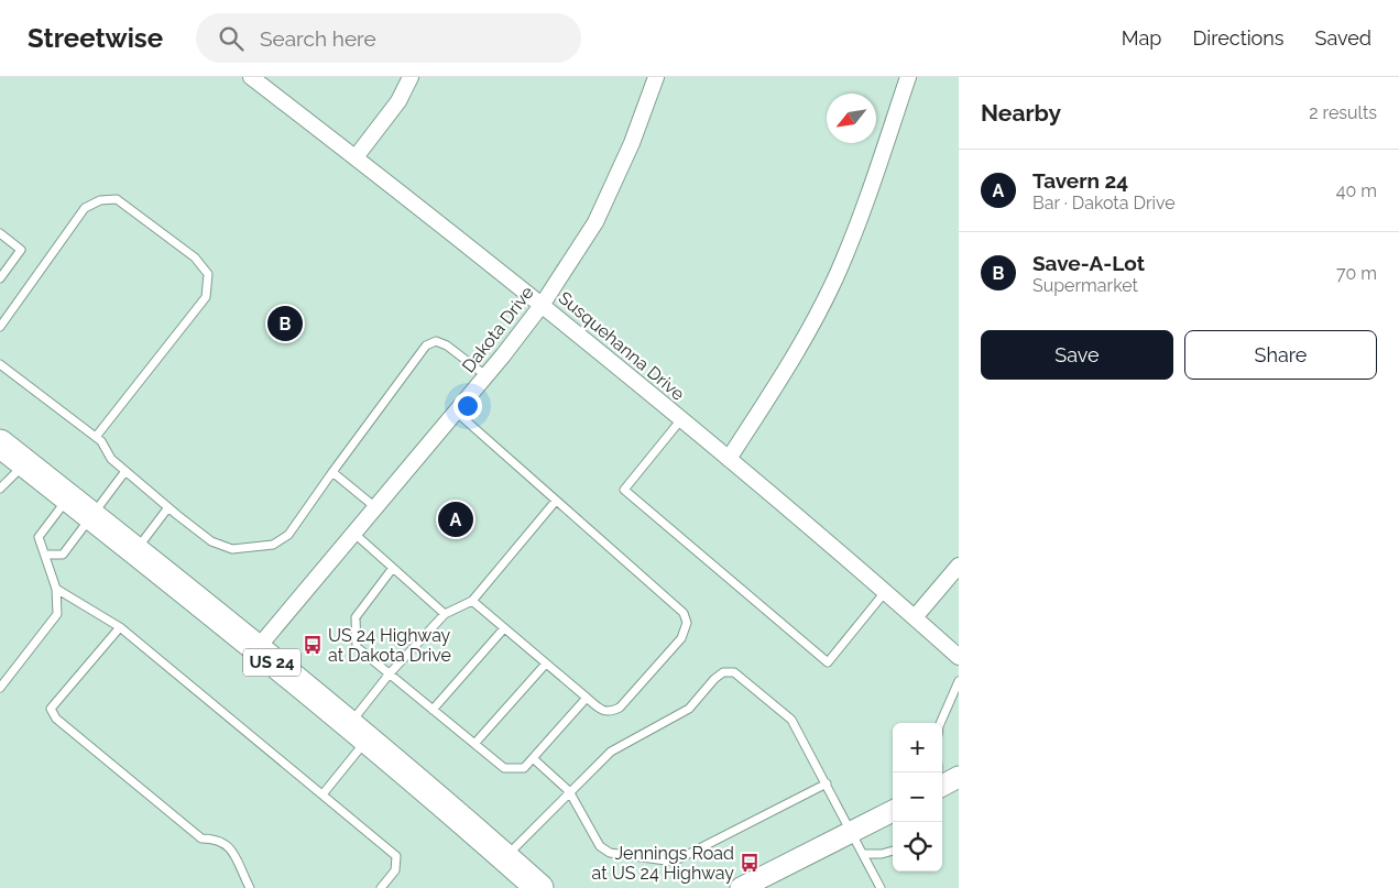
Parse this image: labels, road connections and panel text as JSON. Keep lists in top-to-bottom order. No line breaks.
{"streets":{"highway":["US 24"],"street":["Dakota Drive","Susquehanna Drive"]},"crossings":[["Dakota Drive","Susquehanna Drive"],["Dakota Drive","US 24"]],"places":{"bus stop":["US 24 Highway at Dakota Drive","Jennings Road at US 24 Highway"]},"north":"bottom left","page":{"header":"Streetwise","search":"Search here","nav":["Map","Directions","Saved"],"heading":["Nearby","2 results"],"list":[{"mark":"A","name":"Tavern 24","note":"Bar · Dakota Drive","value":"40 m"},{"mark":"B","name":"Save-A-Lot","note":"Supermarket","value":"70 m"}],"pins":["B","A"],"buttons":["Save","Share"],"map_buttons":["+","−"]}}
